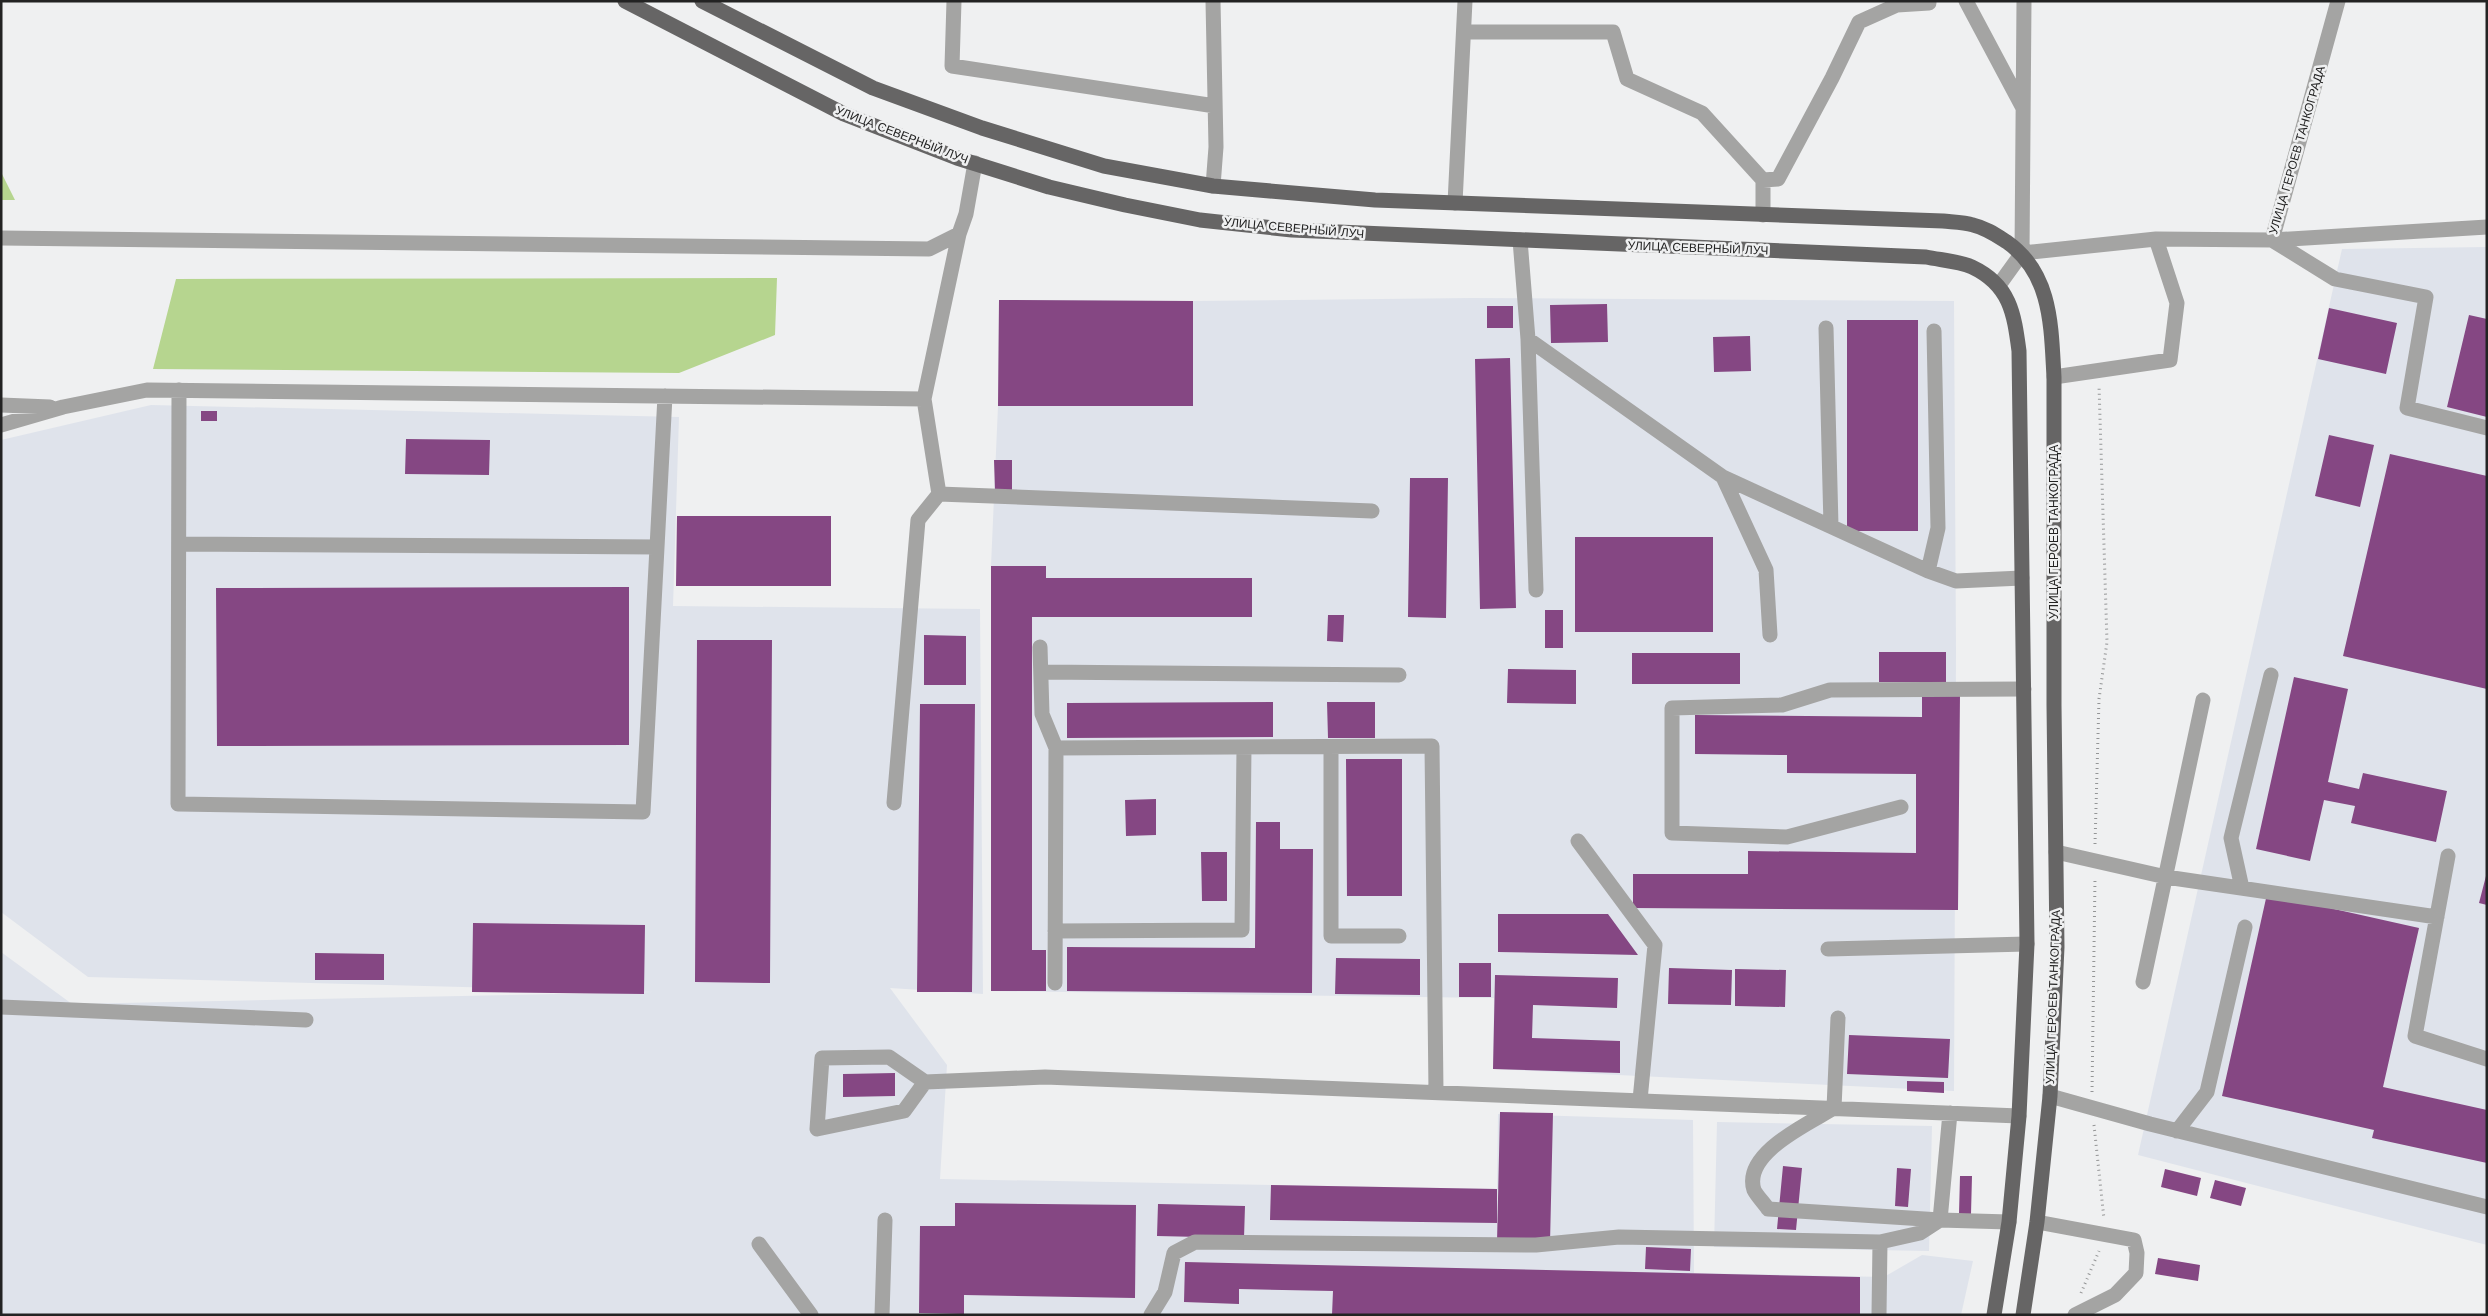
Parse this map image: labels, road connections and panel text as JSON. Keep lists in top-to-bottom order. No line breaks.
{"streets":{"main road":["УЛИЦА СЕВЕРНЫЙ ЛУЧ","УЛИЦА ГЕРОЕВ ТАНКОГРАДА"]}}
